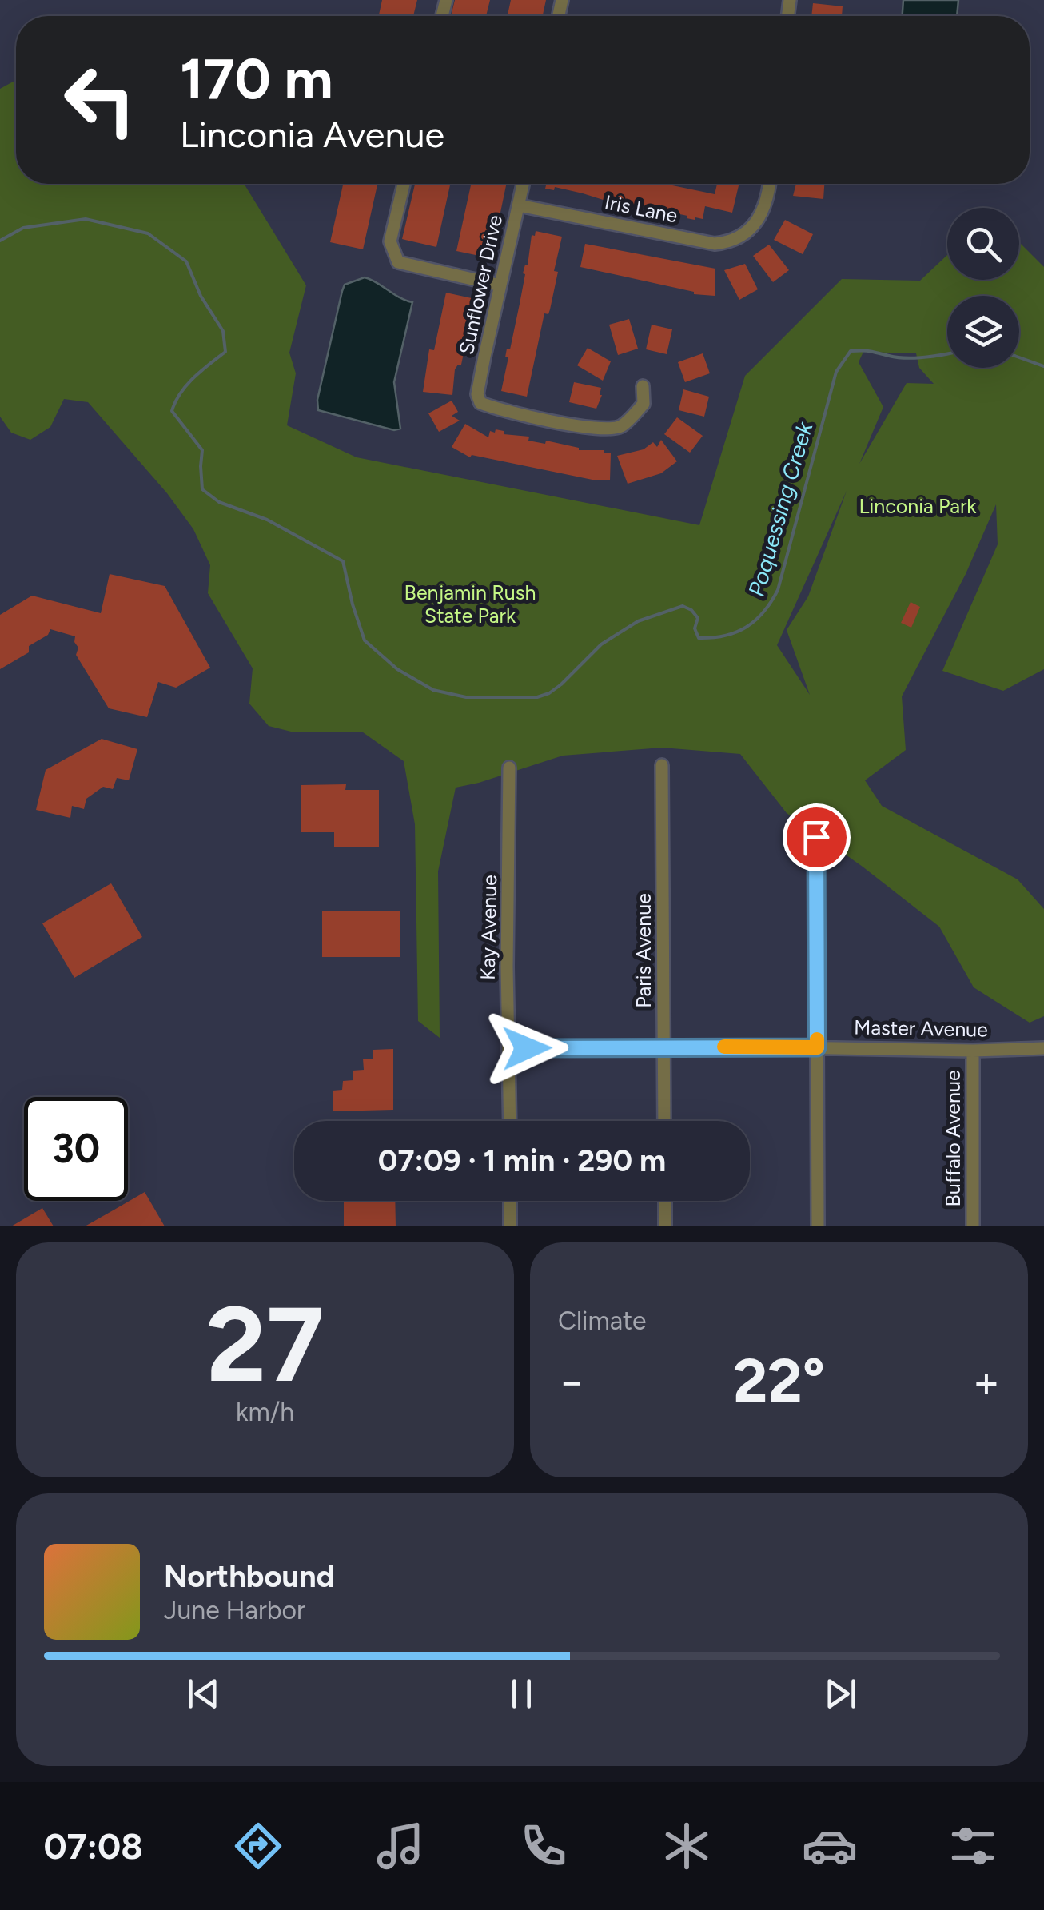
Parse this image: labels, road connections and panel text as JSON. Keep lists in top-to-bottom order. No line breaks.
{"streets":{"street":["Iris Lane","Sunflower Drive","Kay Avenue","Paris Avenue","Master Avenue","Buffalo Avenue"]},"crossings":[["Iris Lane","Sunflower Drive"],["Kay Avenue","Master Avenue"],["Paris Avenue","Master Avenue"],["Master Avenue","Buffalo Avenue"]],"water":["Poquessing Creek"],"parks":["Linconia Park","Benjamin Rush State Park"],"page":{"turn":["170 m","Linconia Avenue"],"limit":"30","trip":"07:09 · 1 min · 290 m","tile":[["27","km/h"],"Climate"],"heat":["−","22°","+"],"song":["Northbound","June Harbor"],"tabs":"07:08"}}
